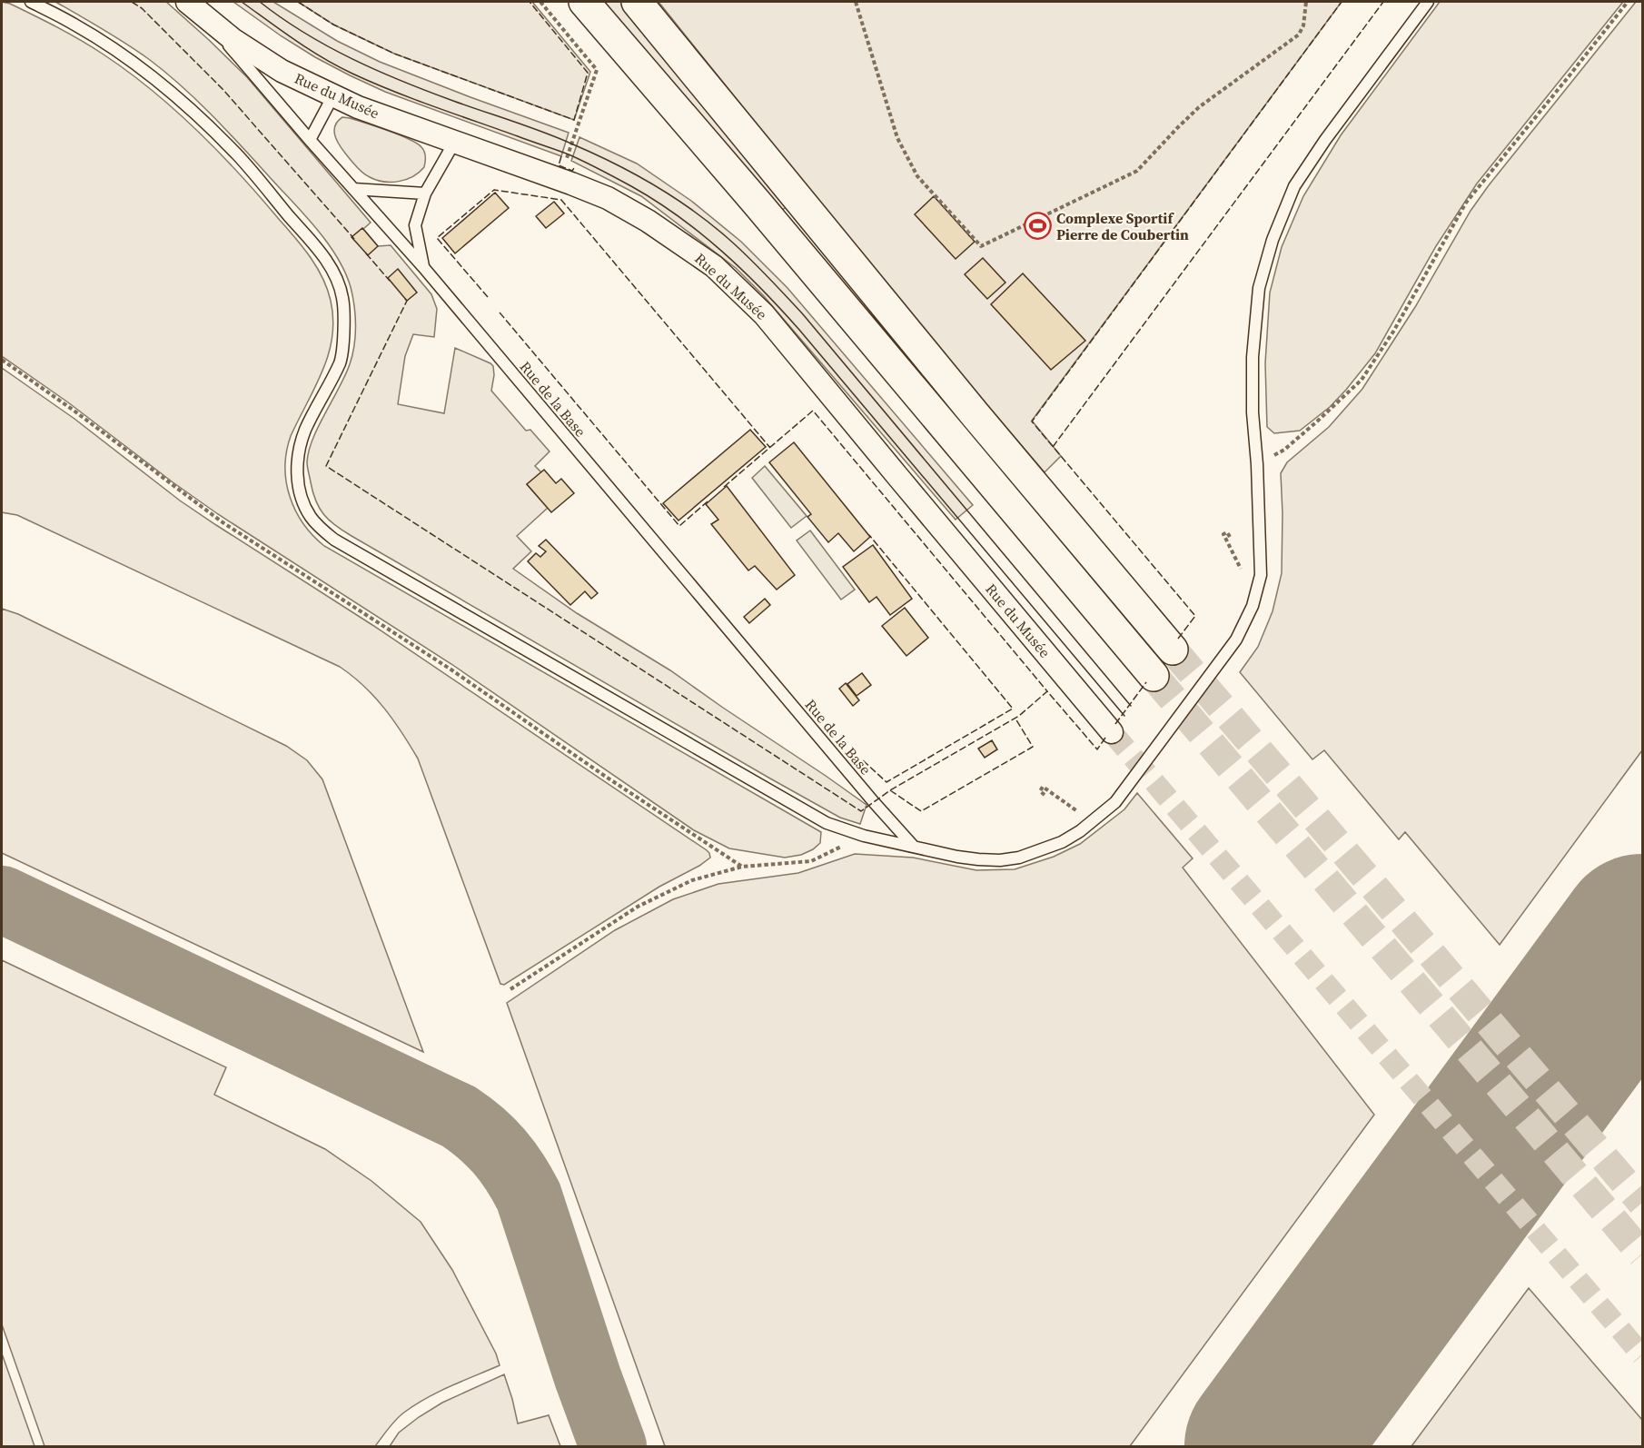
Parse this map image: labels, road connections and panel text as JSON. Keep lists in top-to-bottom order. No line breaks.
{"streets":{"street":["Rue du Musée"],"lane":["Rue de la Base"]},"crossings":[["Rue du Musée","Rue de la Base"]],"places":{"sports":["Complexe Sportif Pierre de Coubertin"]}}
